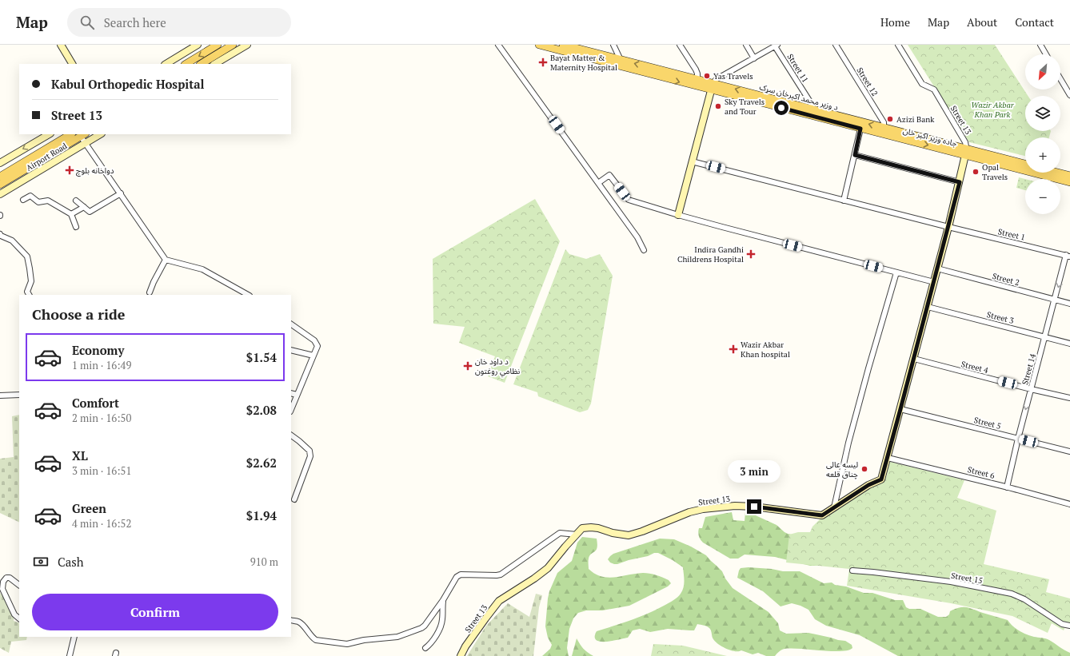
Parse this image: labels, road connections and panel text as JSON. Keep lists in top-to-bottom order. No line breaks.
{"streets":{"main road":["د وزیر محمد اکبرخان سړک","Airport Road"],"street":["Street 11","Street 12","Street 13","Street 1","Street 2","Street 3","Street 4","Street 14","Street 5","Street 6","Street 15"]},"crossings":[["Street 11","د وزیر محمد اکبرخان سړک"],["Street 12","د وزیر محمد اکبرخان سړک"],["د وزیر محمد اکبرخان سړک","Street 13"],["Street 13","Street 1"],["Street 13","Street 2"],["Street 13","Street 3"],["Street 13","Street 4"],["Street 13","Street 5"],["Street 13","Street 6"],["Street 1","Street 14"],["Street 2","Street 14"],["Street 3","Street 14"],["Street 4","Street 14"],["Street 14","Street 5"],["Street 14","Street 6"]],"one_way":["Street 14"],"parks":["Wazir Akbar Khan Park"],"places":{"health":["Bayat Matter & Maternity Hospital","دواخانه بلوچ","Indira Gandhi Childrens Hospital","Wazir Akbar Khan hospital","د داود خان نظامي روغتون"],"other":["Yas Travels","Sky Travels and Tour","Azizi Bank","Opal Travels","لیسه عالی چناق قلعه"]},"north":"bottom left","page":{"header":"Map","search":"Search here","nav":["Home","Map","About","Contact"],"map_buttons":["+","−"],"banner":["Kabul Orthopedic Hospital","Street 13"],"heading":"Choose a ride","list":[{"name":"Economy","note":"1 min · 16:49","value":"$1.54"},{"name":"Comfort","note":"2 min · 16:50","value":"$2.08"},{"name":"XL","note":"3 min · 16:51","value":"$2.62"},{"name":"Green","note":"4 min · 16:52","value":"$1.94"}],"bubble":"3 min","pay":["Cash","910 m"],"buttons":"Confirm"}}
